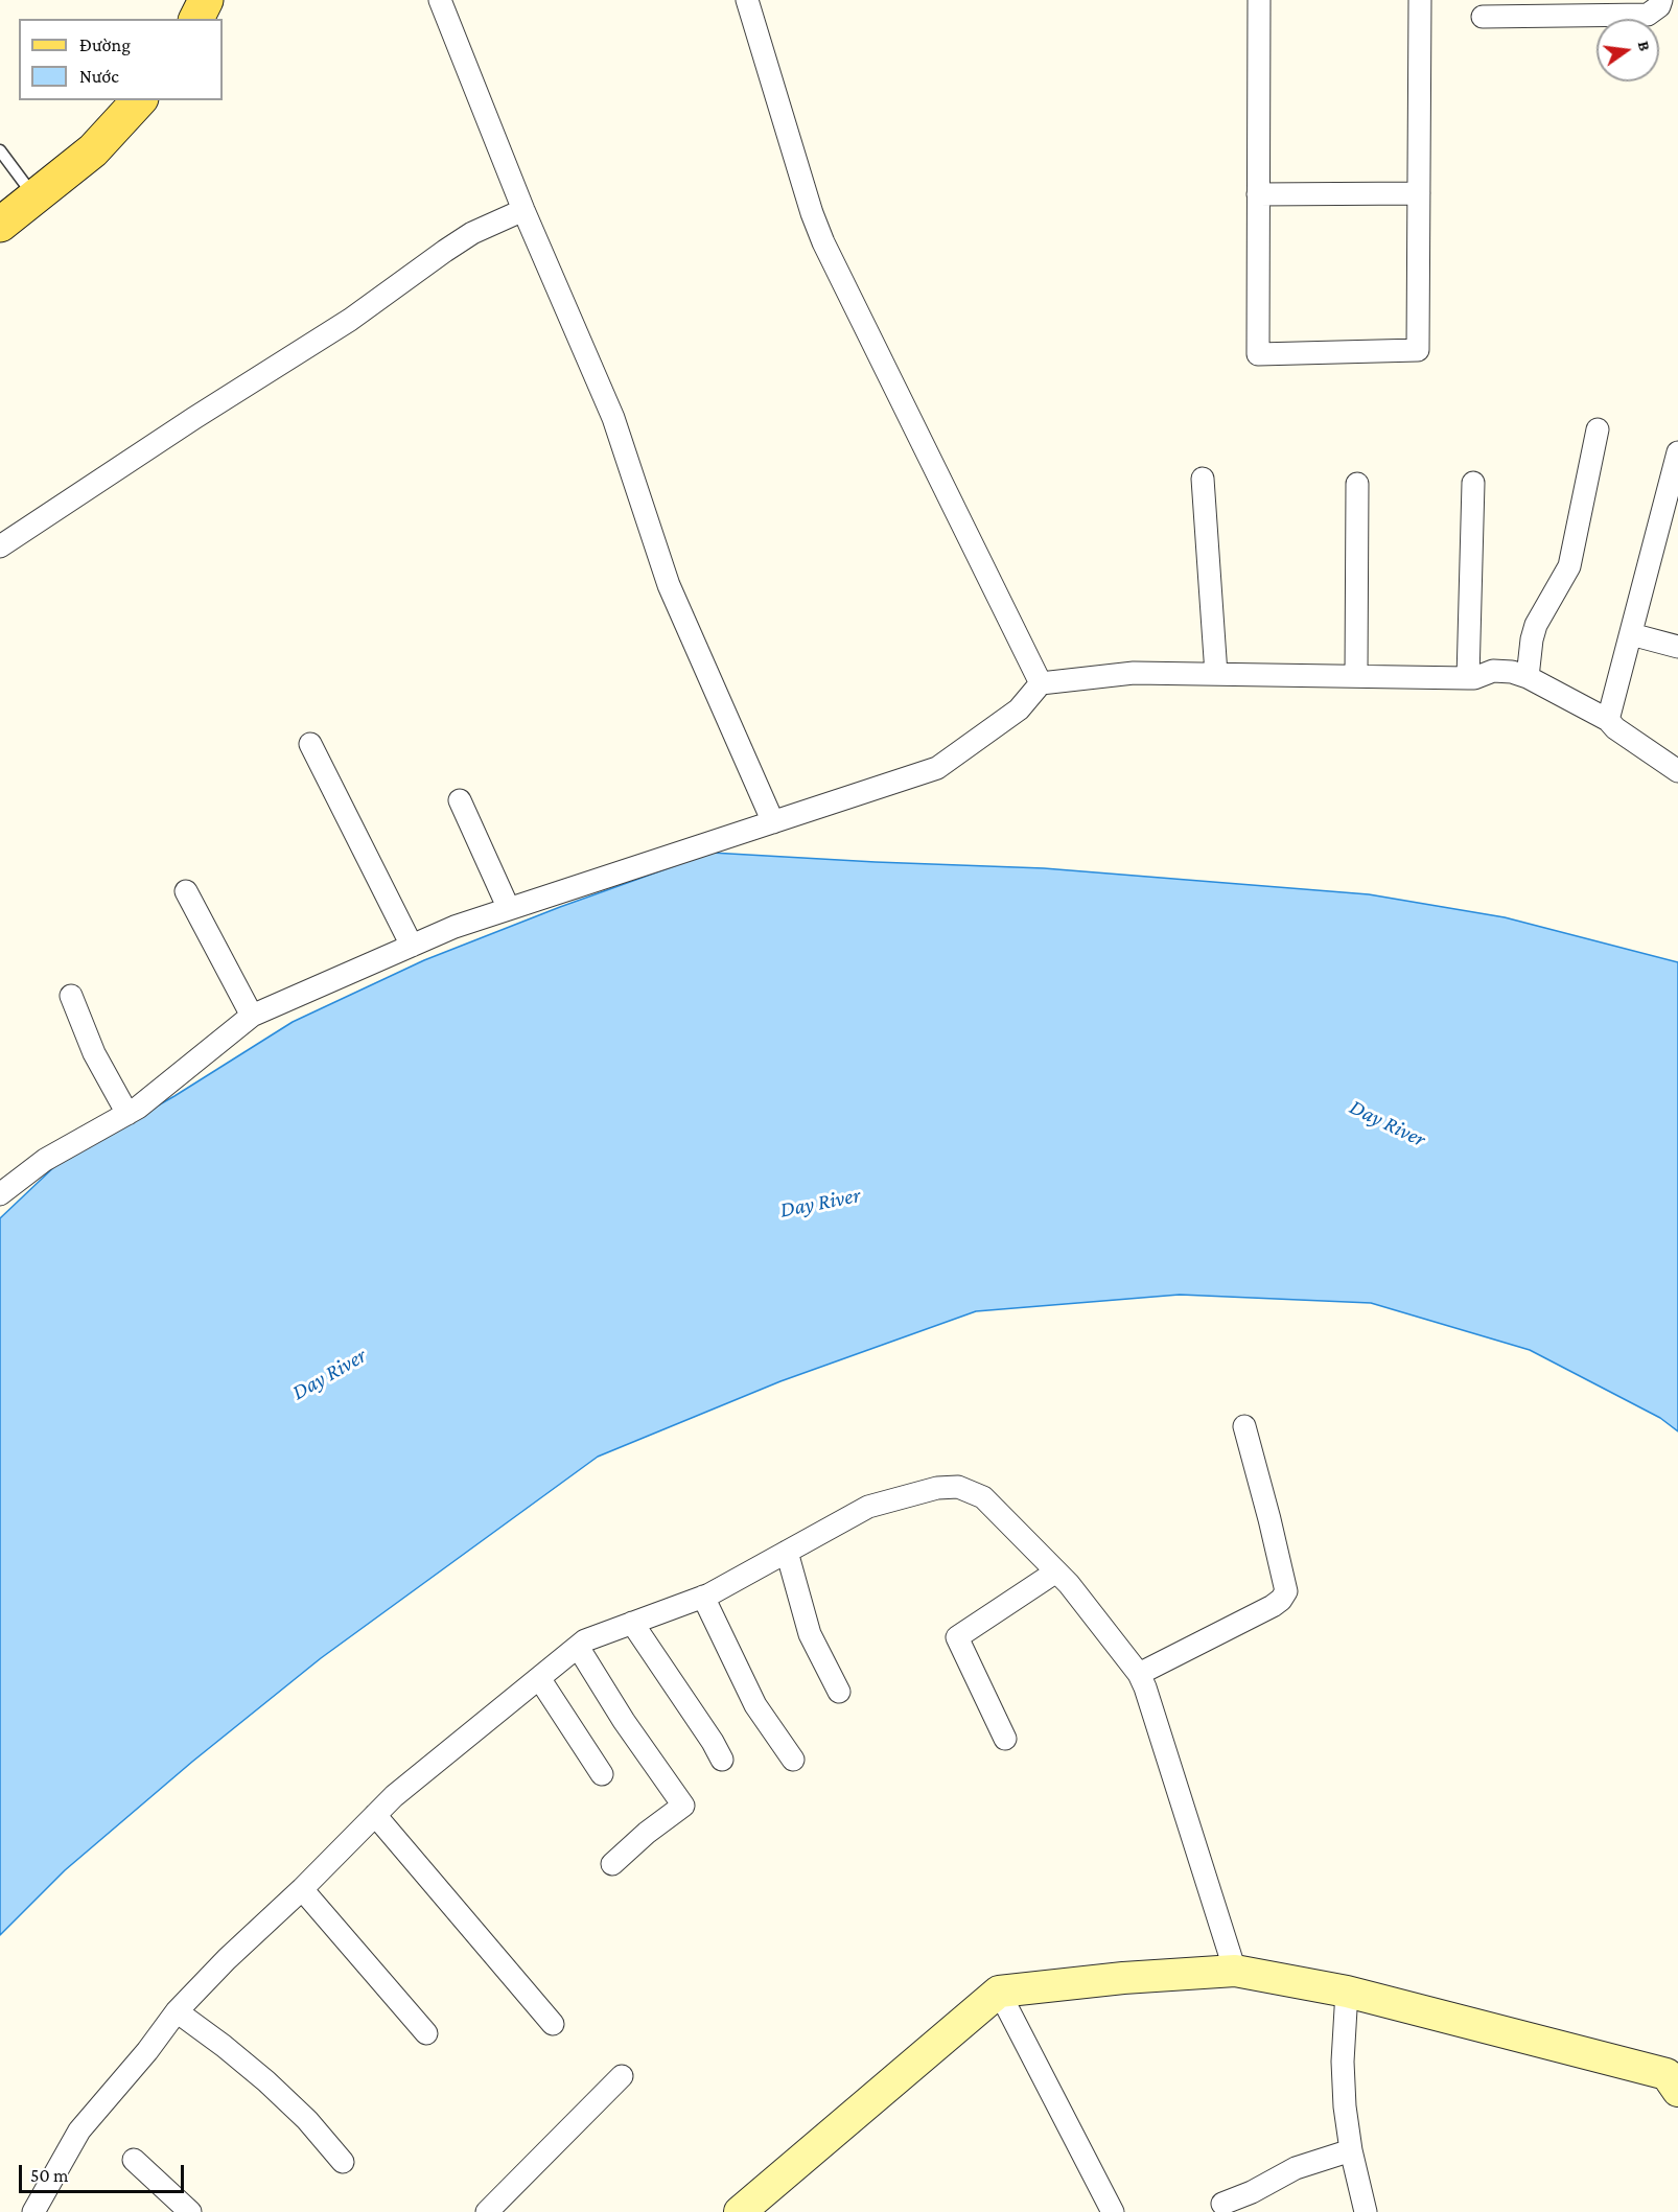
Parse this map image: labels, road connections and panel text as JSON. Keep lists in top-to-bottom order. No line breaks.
{"water":["Day River"],"legend":["Đường","Nước"],"scale_bar":"50 m","north":"right"}
